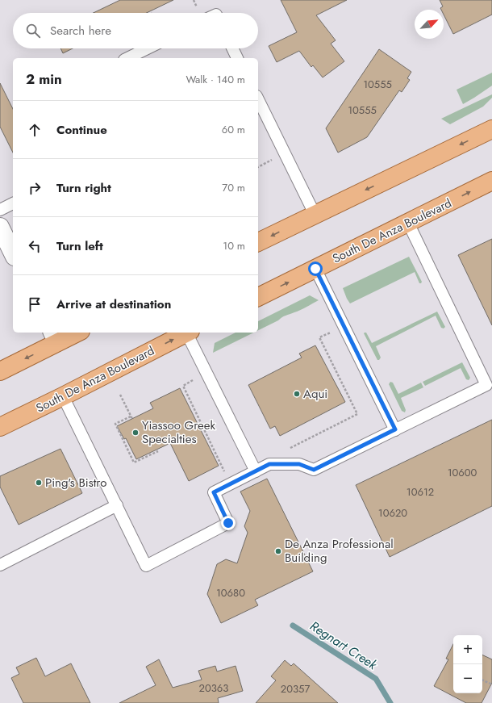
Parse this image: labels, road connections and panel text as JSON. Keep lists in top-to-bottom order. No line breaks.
{"streets":{"main road":["South De Anza Boulevard"]},"water":["Regnart Creek"],"places":["Aqui","Yiassoo Greek Specialties","Ping's Bistro","De Anza Professional Building"],"house_numbers":["10555","10555","10600","10612","10620","10680","20363","20357"],"north":"top right","page":{"search":"Search here","heading":["2 min","Walk · 140 m"],"list":[["Continue","60 m"],["Turn right","70 m"],["Turn left","10 m"],"Arrive at destination"],"map_buttons":["+","−"]}}
